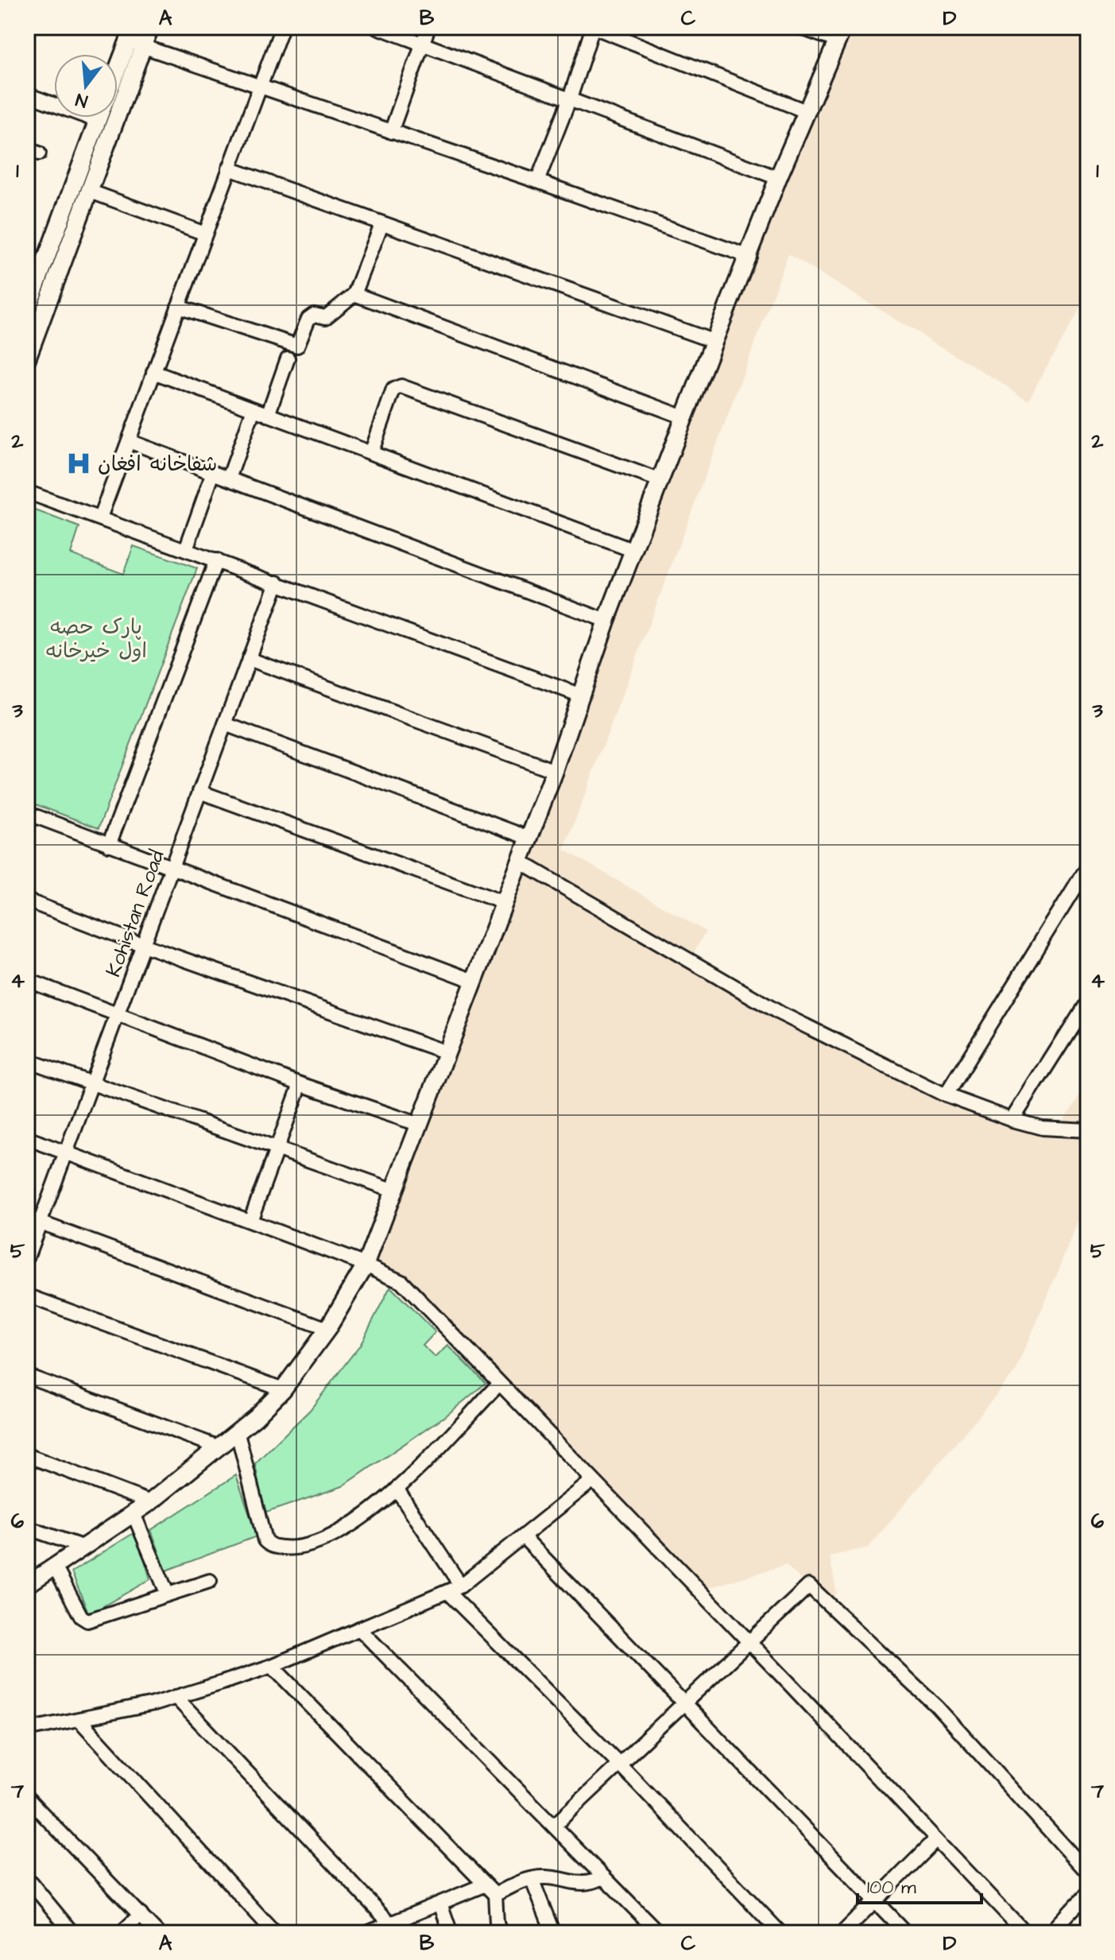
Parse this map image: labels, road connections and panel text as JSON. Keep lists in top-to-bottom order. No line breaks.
{"streets":{"street":["Kohistan Road"]},"parks":["پارک حصه اول خیرخانه"],"places":{"hospital":["شفاخانه افغان"]},"scale_bar":"100 m","north":"bottom","grid":{"columns":["A","B","C","D"],"rows":["1","2","3","4","5","6","7"]}}
